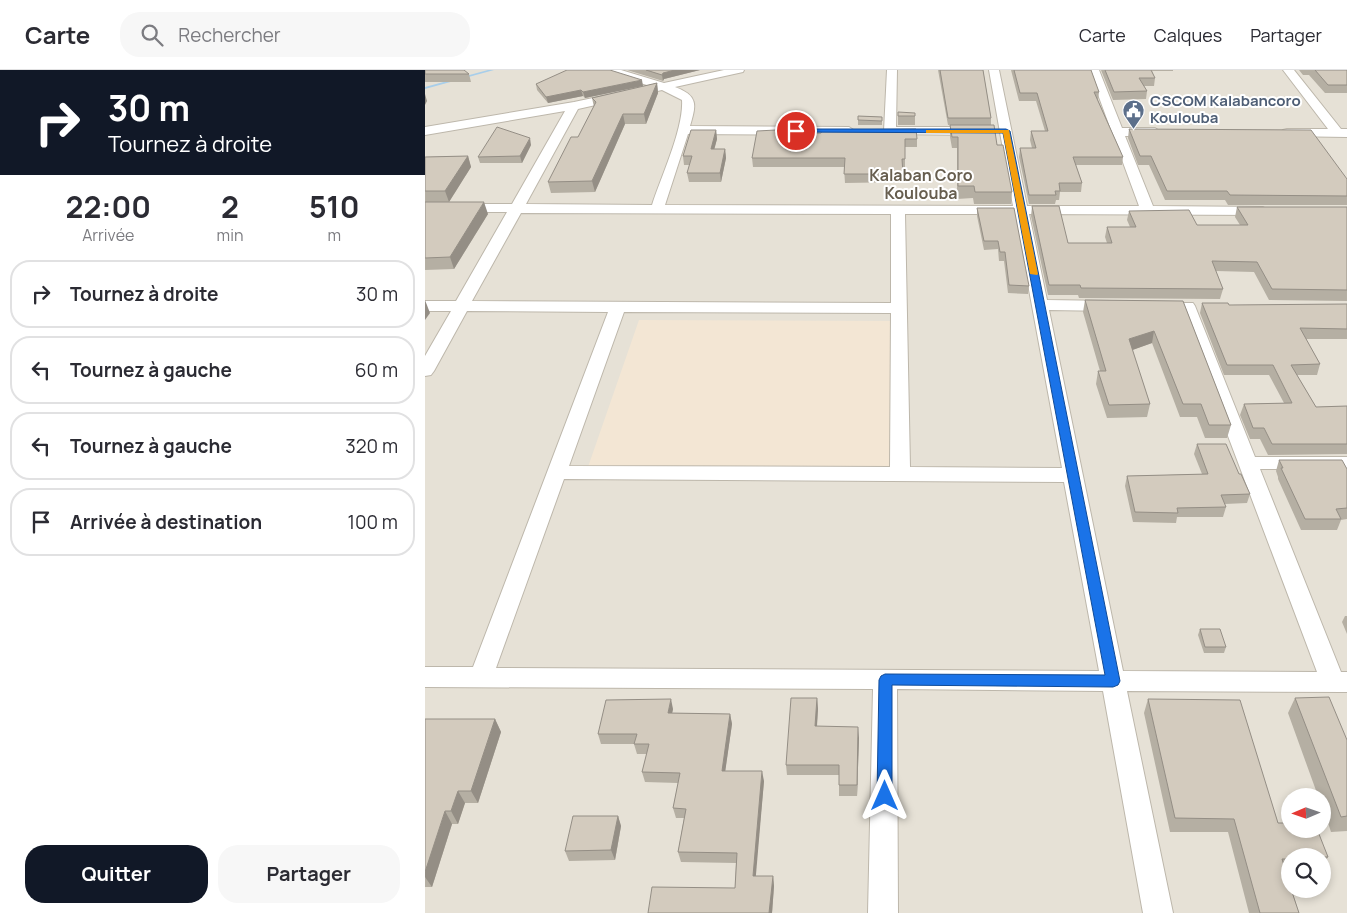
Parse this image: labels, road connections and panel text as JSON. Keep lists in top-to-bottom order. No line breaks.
{"districts":["Kalaban Coro Koulouba"],"places":{"public building":["CSCOM Kalabancoro Koulouba"]},"north":"left","page":{"header":"Carte","search":"Rechercher","nav":["Carte","Calques","Partager"],"turn":["30 m","Tournez à droite"],"eta":["22:00","Arrivée","2","min","510","m"],"list":[{"name":"Tournez à droite","value":"30 m"},{"name":"Tournez à gauche","value":"60 m"},{"name":"Tournez à gauche","value":"320 m"},{"name":"Arrivée à destination","value":"100 m"}],"buttons":["Quitter","Partager"]}}
